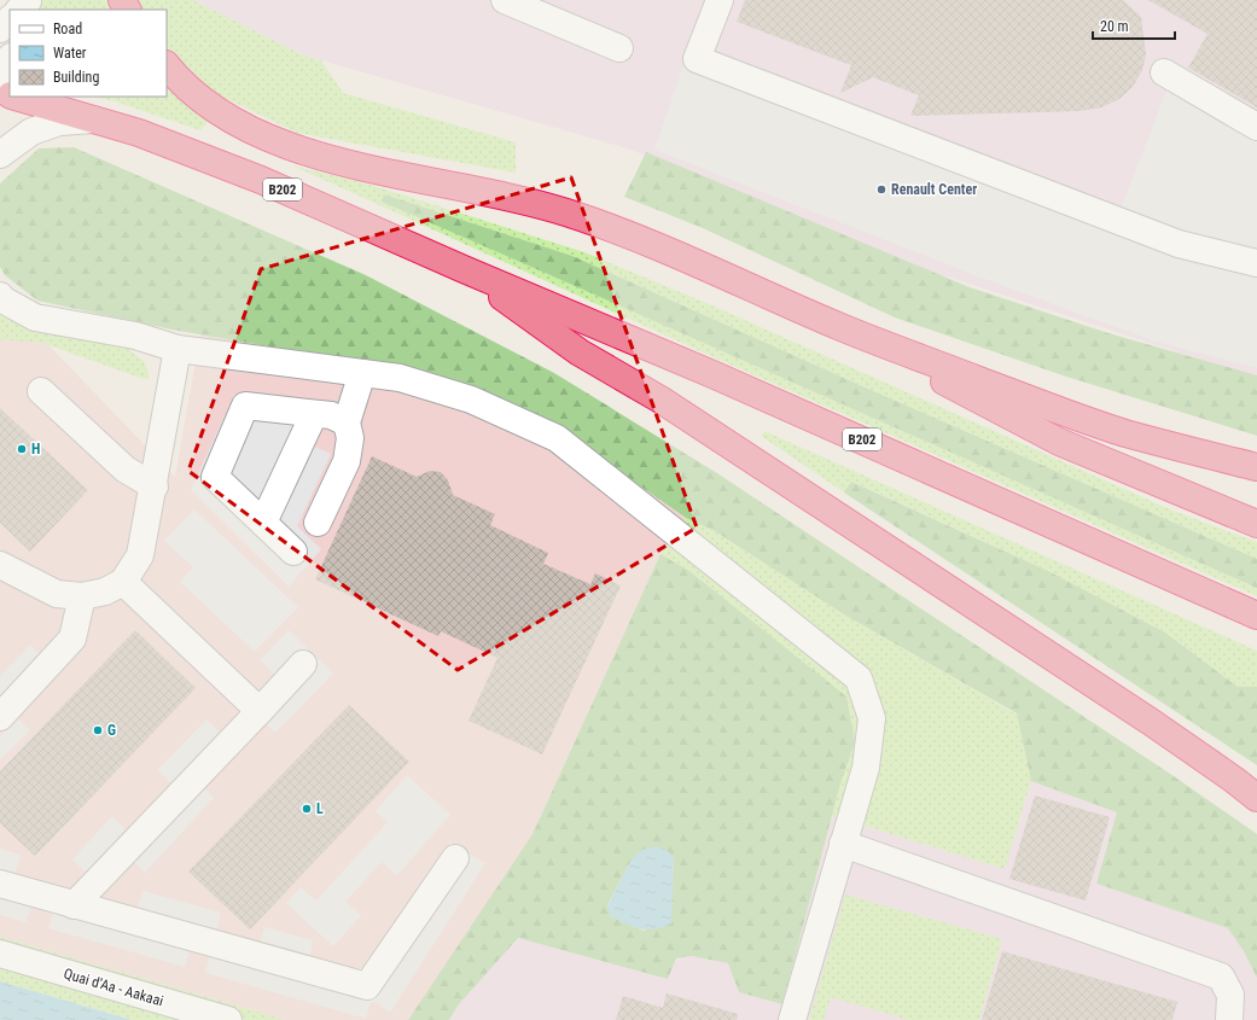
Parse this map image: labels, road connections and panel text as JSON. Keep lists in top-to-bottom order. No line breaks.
{"streets":{"highway":["B202"],"street":["Quai d'Aa - Aakaai"]},"places":["Renault Center","H","G","L"],"legend":["Road","Water","Building"],"scale_bar":"20 m"}
